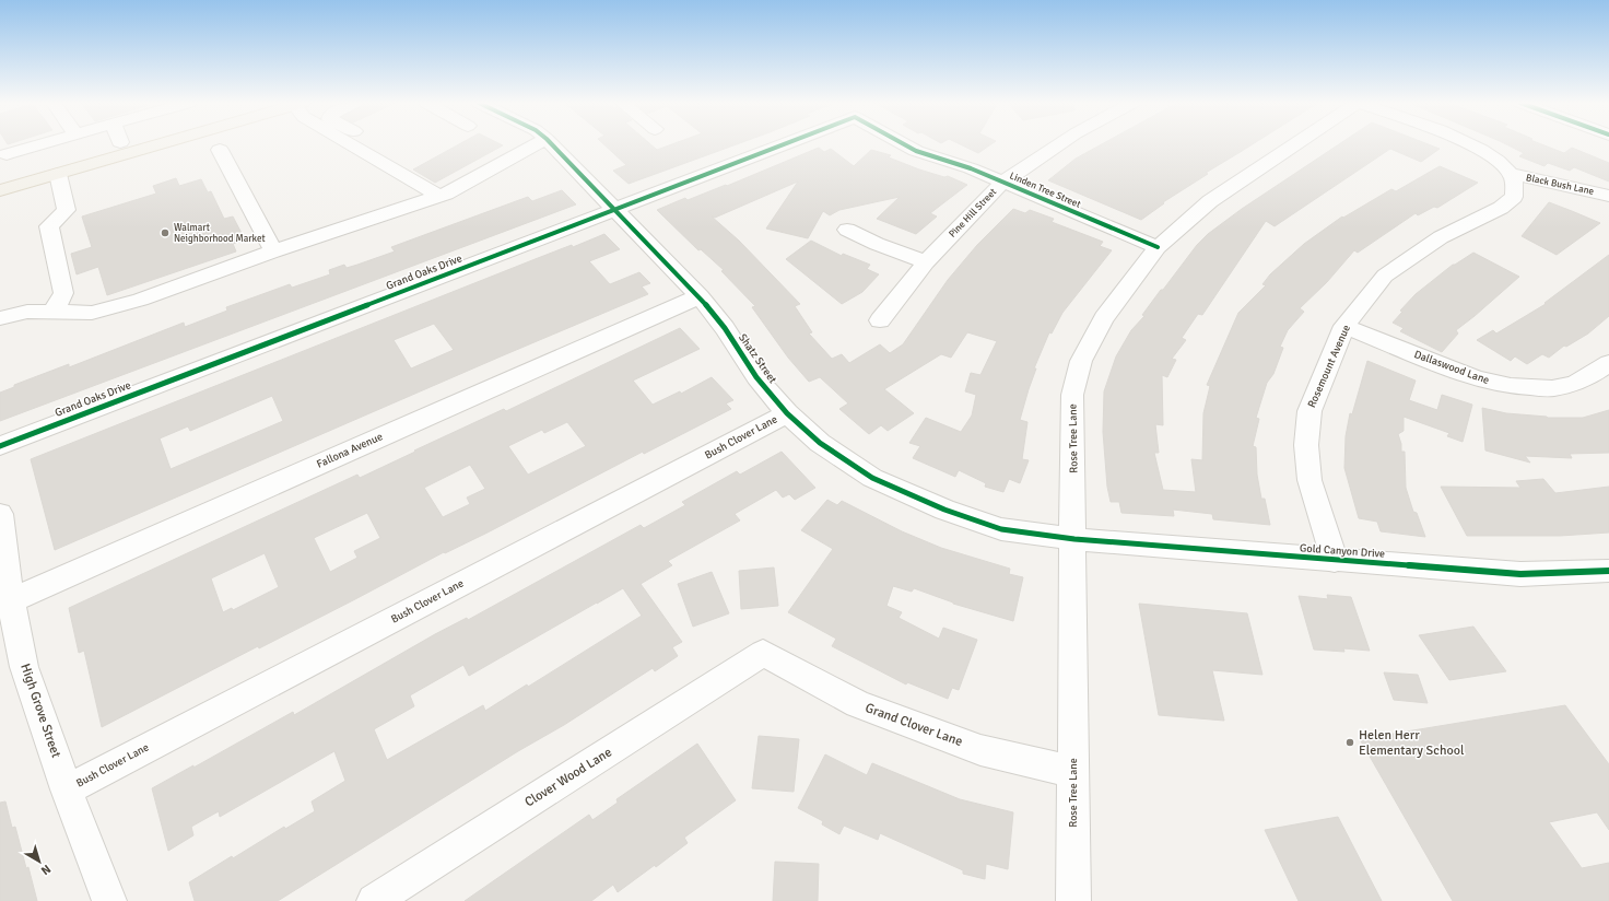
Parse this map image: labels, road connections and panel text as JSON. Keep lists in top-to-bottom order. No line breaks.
{"streets":{"street":["Black Bush Lane","Linden Tree Street","Pine Hill Street","Grand Oaks Drive","Shatz Street","Rosemount Avenue","Dallaswood Lane","Bush Clover Lane","Rose Tree Lane","Fallona Avenue","Gold Canyon Drive","High Grove Street","Grand Clover Lane","Clover Wood Lane"]},"crossings":[["Black Bush Lane","Rosemount Avenue"],["Linden Tree Street","Pine Hill Street"],["Linden Tree Street","Rose Tree Lane"],["Grand Oaks Drive","Shatz Street"],["Shatz Street","Bush Clover Lane"],["Shatz Street","Rose Tree Lane"],["Shatz Street","Fallona Avenue"],["Shatz Street","Gold Canyon Drive"],["Rosemount Avenue","Dallaswood Lane"],["Rosemount Avenue","Gold Canyon Drive"],["Bush Clover Lane","High Grove Street"],["Rose Tree Lane","Gold Canyon Drive"],["Rose Tree Lane","Grand Clover Lane"],["Fallona Avenue","High Grove Street"],["Grand Clover Lane","Clover Wood Lane"]],"places":["Walmart Neighborhood Market","Helen Herr Elementary School"],"north":"bottom right"}
